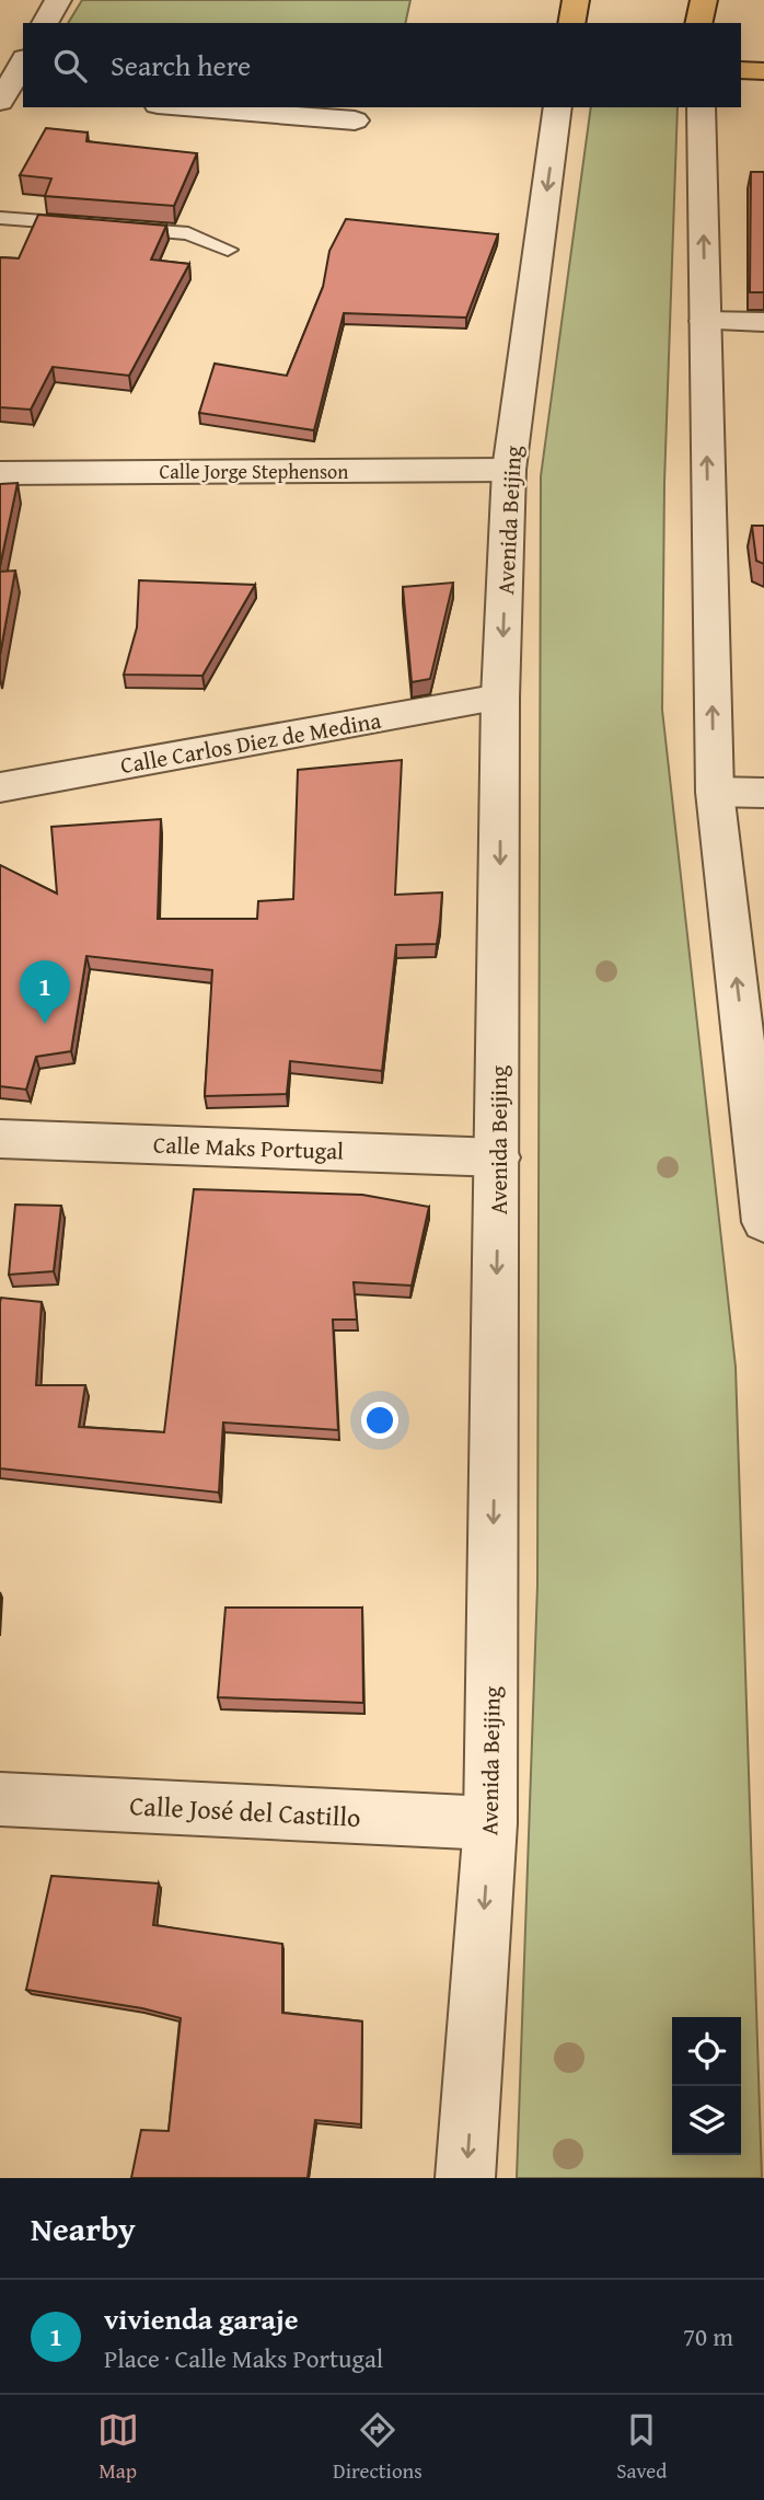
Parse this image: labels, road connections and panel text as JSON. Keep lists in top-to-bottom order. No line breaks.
{"streets":{"street":["Calle Jorge Stephenson","Avenida Beijing","Calle Carlos Diez de Medina","Calle Maks Portugal","Calle José del Castillo"]},"crossings":[["Calle Jorge Stephenson","Avenida Beijing"],["Avenida Beijing","Calle Carlos Diez de Medina"],["Avenida Beijing","Calle Maks Portugal"],["Avenida Beijing","Calle José del Castillo"]],"page":{"search":"Search here","pins":"1","heading":"Nearby","list":[{"mark":"1","name":"vivienda garaje","note":"Place · Calle Maks Portugal","value":"70 m"}],"nav":["Map","Directions","Saved"]}}
